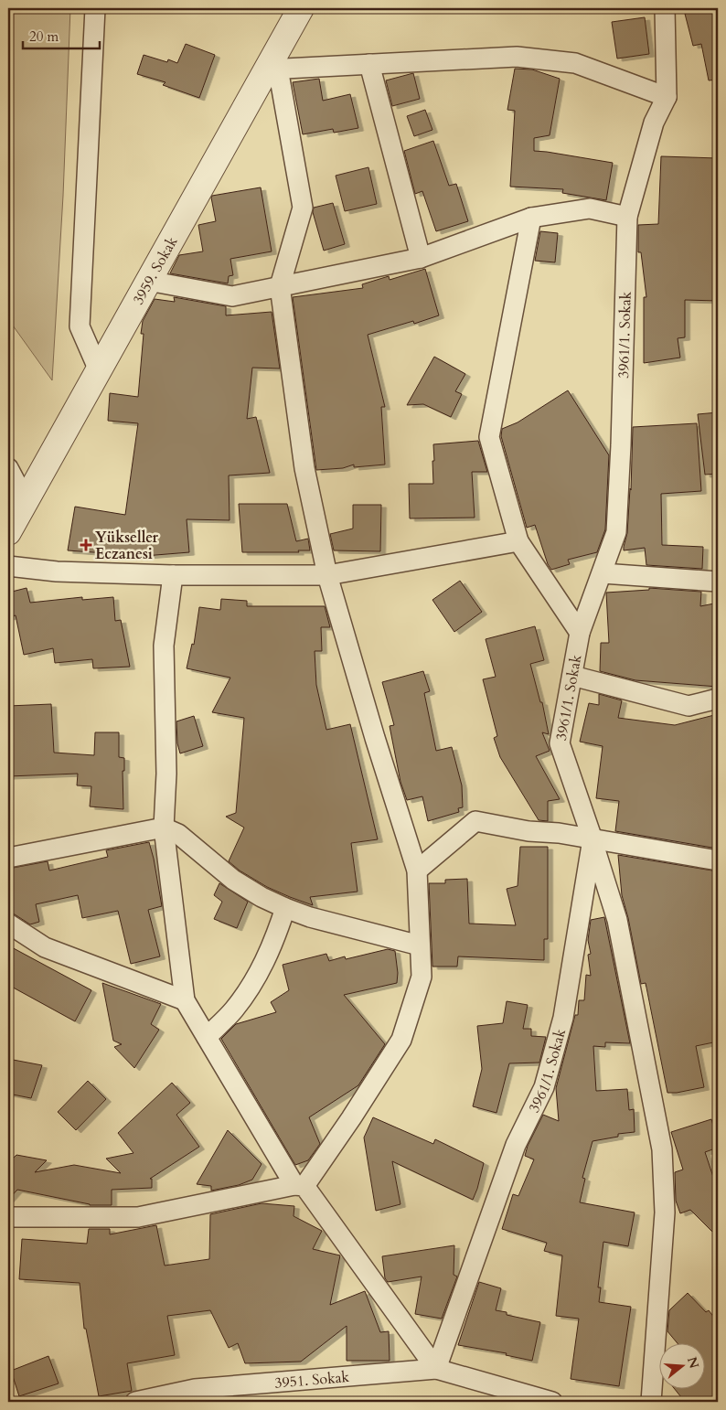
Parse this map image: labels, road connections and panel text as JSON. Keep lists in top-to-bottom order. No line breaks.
{"streets":{"street":["3959. Sokak","3961/1. Sokak","3951. Sokak"]},"crossings":[["3961/1. Sokak","3951. Sokak"]],"places":{"health":["Yükseller Eczanesi"]},"scale_bar":"20 m","north":"right"}
